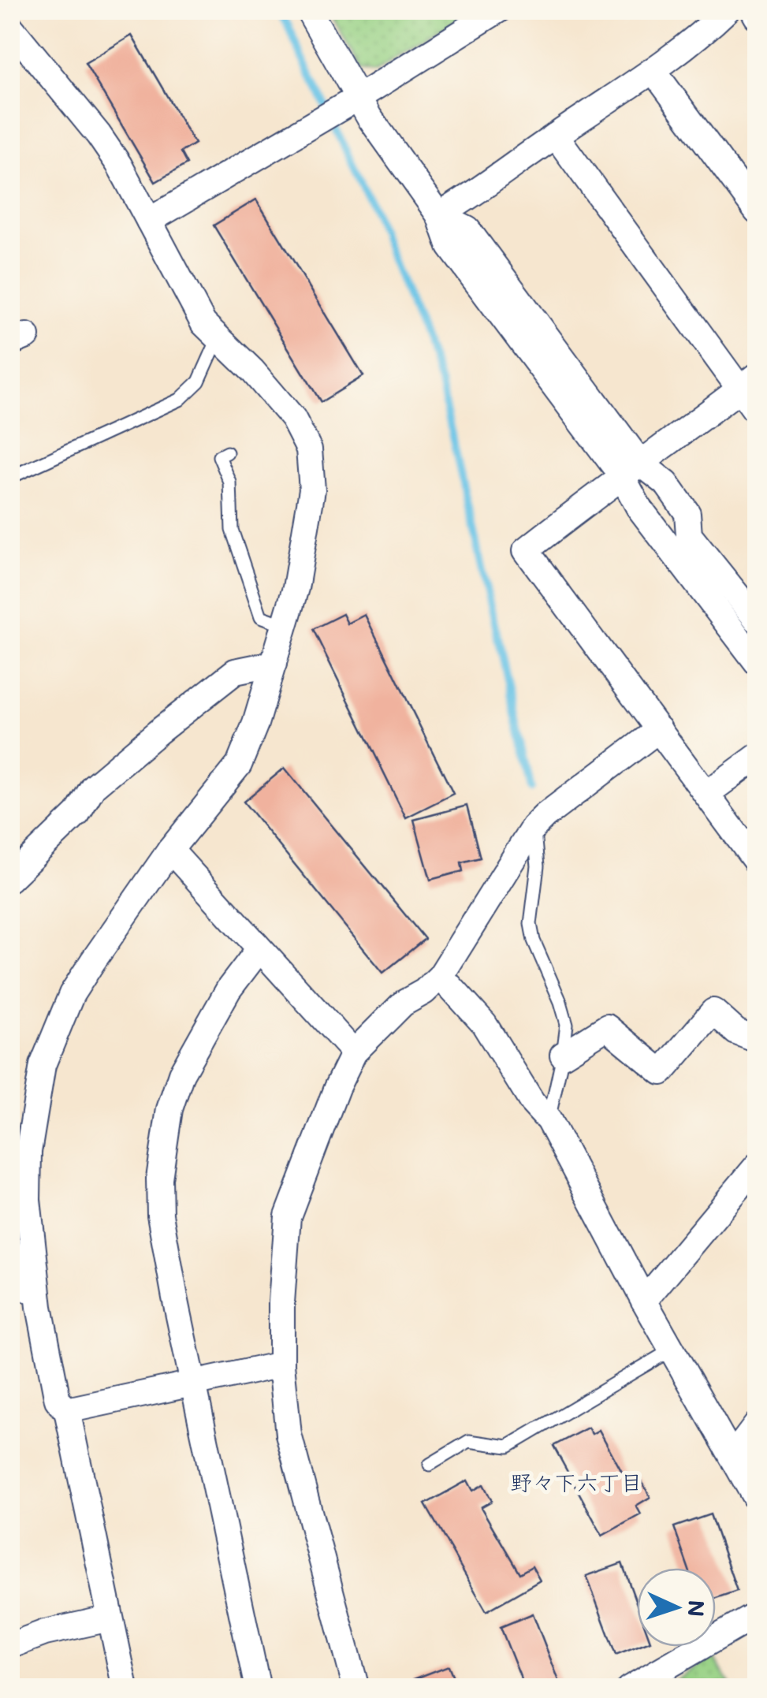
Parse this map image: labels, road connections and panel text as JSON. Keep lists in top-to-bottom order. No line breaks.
{"districts":["野々下六丁目"],"north":"right"}
